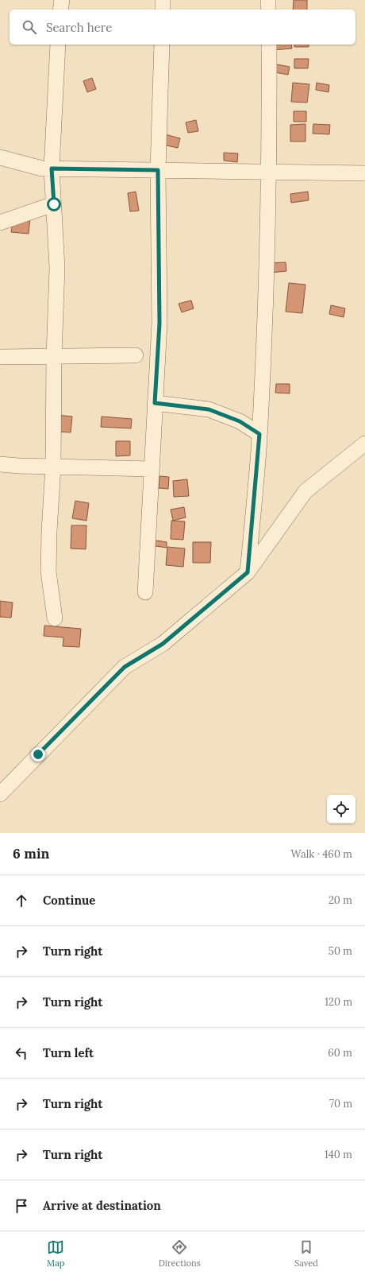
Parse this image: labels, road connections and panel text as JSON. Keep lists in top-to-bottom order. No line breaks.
{"page":{"search":"Search here","heading":["6 min","Walk · 460 m"],"list":[["Continue","20 m"],["Turn right","50 m"],["Turn right","120 m"],["Turn left","60 m"],["Turn right","70 m"],["Turn right","140 m"],"Arrive at destination"],"nav":["Map","Directions","Saved"]}}
